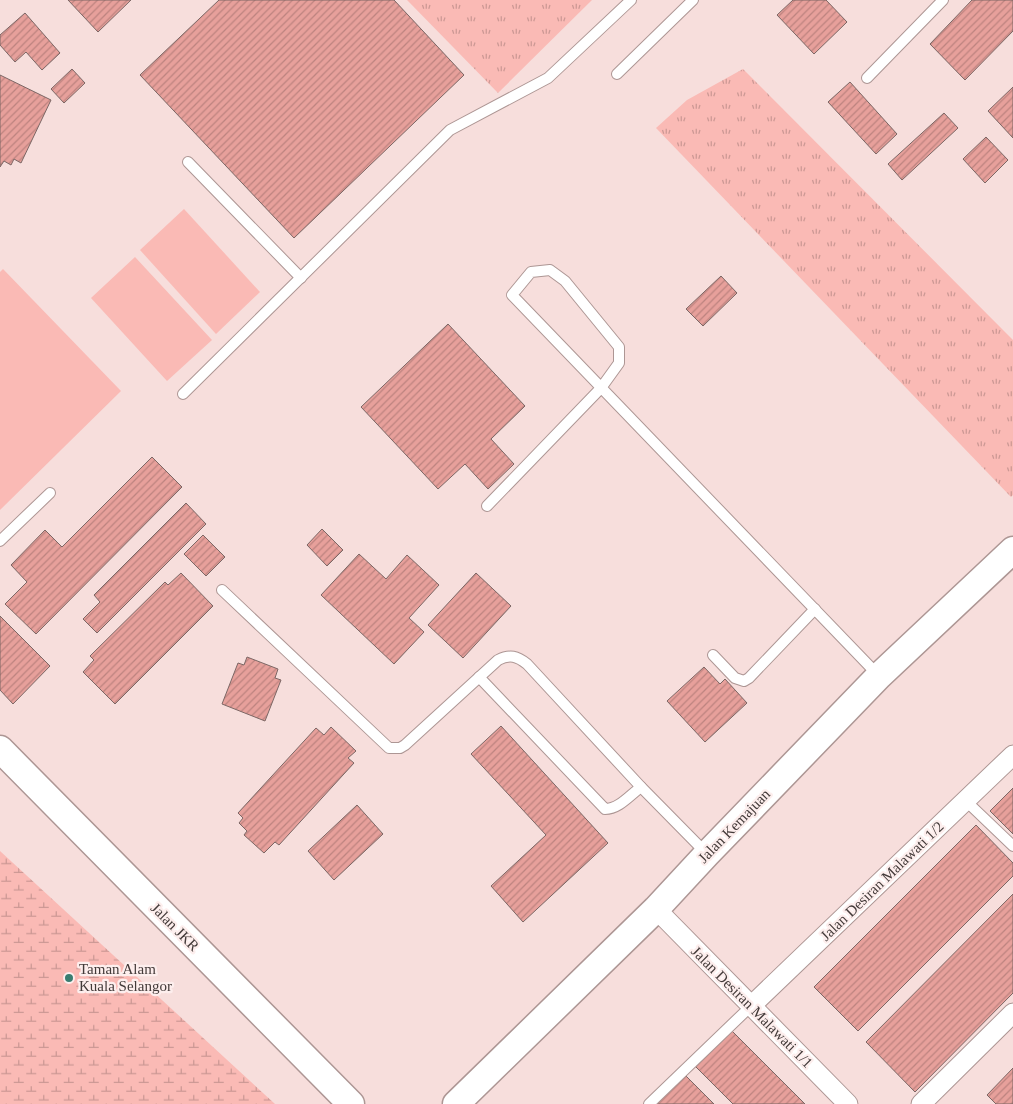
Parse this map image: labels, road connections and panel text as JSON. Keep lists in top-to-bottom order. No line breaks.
{"streets":{"street":["Jalan Kemajuan","Jalan Desiran Malawati 1/2","Jalan JKR","Jalan Desiran Malawati 1/1"]},"crossings":[["Jalan Kemajuan","Jalan Desiran Malawati 1/1"],["Jalan Desiran Malawati 1/2","Jalan Desiran Malawati 1/1"]],"places":["Taman Alam Kuala Selangor"]}
